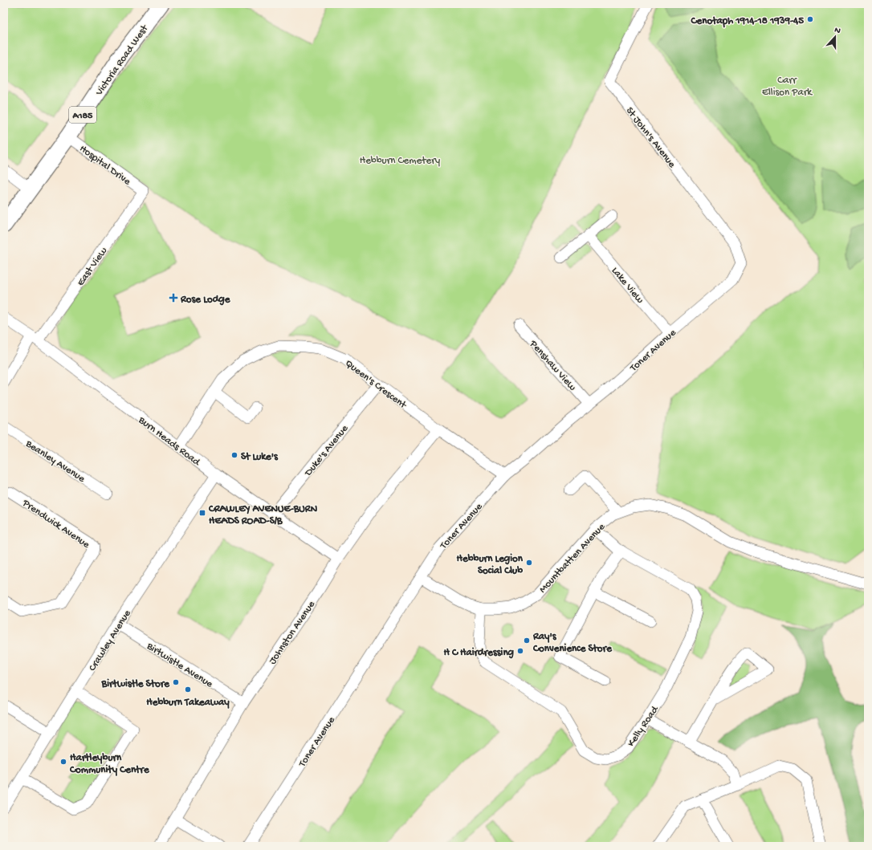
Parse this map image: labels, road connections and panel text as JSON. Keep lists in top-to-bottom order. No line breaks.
{"streets":{"main road":["Victoria Road West","A185"],"street":["St John's Avenue","Hospital Drive","East View","Lake View","Toner Avenue","Penshaw View","Queen's Crescent","Burn Heads Road","Duke's Avenue","Beanley Avenue","Prendwick Avenue","Mountbatten Avenue","Johnston Avenue","Crawley Avenue","Birtwistle Avenue","Kelly Road"]},"crossings":[["Victoria Road West","Hospital Drive"],["St John's Avenue","Toner Avenue"],["Hospital Drive","East View"],["East View","Burn Heads Road"],["Lake View","Toner Avenue"],["Toner Avenue","Penshaw View"],["Toner Avenue","Queen's Crescent"],["Toner Avenue","Mountbatten Avenue"],["Queen's Crescent","Burn Heads Road"],["Queen's Crescent","Duke's Avenue"],["Queen's Crescent","Johnston Avenue"],["Burn Heads Road","Duke's Avenue"],["Burn Heads Road","Johnston Avenue"],["Burn Heads Road","Crawley Avenue"],["Mountbatten Avenue","Kelly Road"],["Johnston Avenue","Birtwistle Avenue"],["Crawley Avenue","Birtwistle Avenue"]],"parks":["Carr Ellison Park","Hebburn Cemetery"],"places":{"other":["Cenotaph 1914-18 1939-45","St Luke's","Hebburn Legion Social Club","Ray's Convenience Store","H C Hairdressing","Birtwistle Store","Hebburn Takeaway","Hartleyburn Community Centre"],"health":["Rose Lodge"],"transit":["CRAWLEY AVENUE-BURN HEADS ROAD-S/B"]},"north":"top"}
